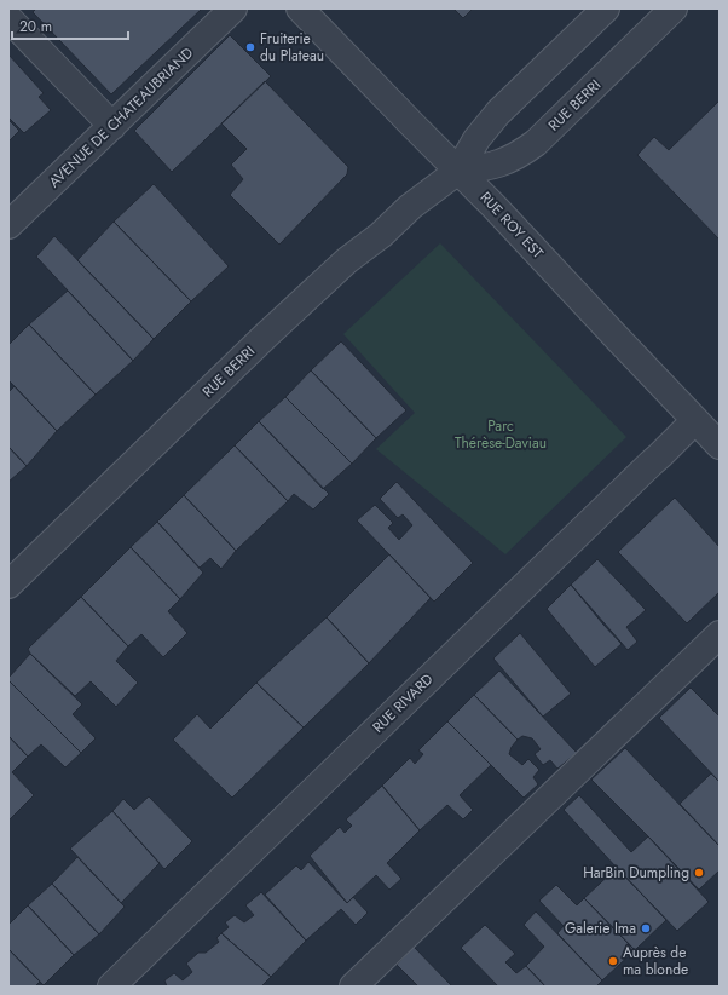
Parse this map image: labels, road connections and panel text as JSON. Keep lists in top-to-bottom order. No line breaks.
{"streets":{"street":["RUE BERRI","AVENUE DE CHATEAUBRIAND","RUE ROY EST","RUE RIVARD"]},"crossings":[["RUE BERRI","RUE ROY EST"],["RUE ROY EST","RUE RIVARD"]],"parks":["Parc Thérèse-Daviau"],"places":["Fruiterie du Plateau","HarBin Dumpling","Galerie Ima","Auprès de ma blonde"],"scale_bar":"20 m"}
